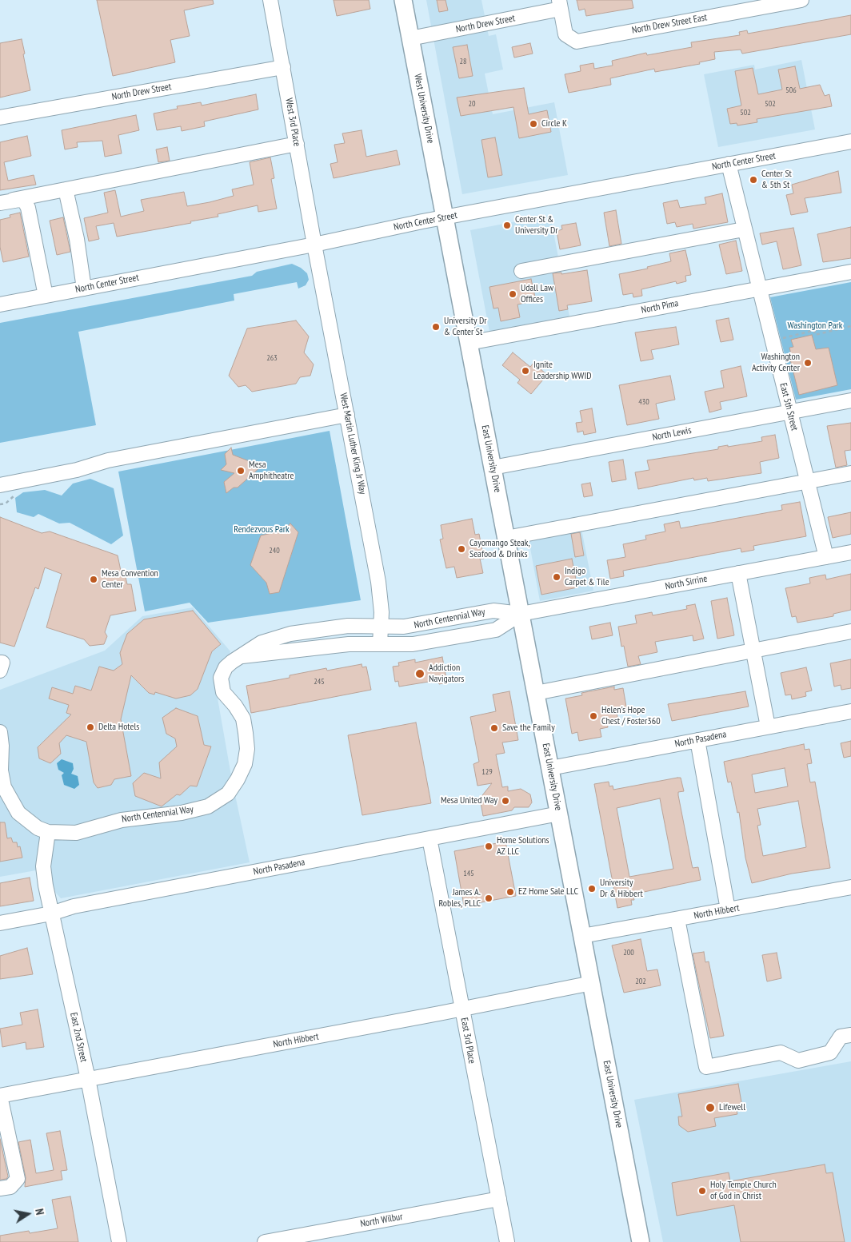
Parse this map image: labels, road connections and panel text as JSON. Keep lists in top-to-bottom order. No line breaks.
{"streets":{"main road":["West University Drive","East University Drive"],"street":["North Drew Street","North Drew Street East","West 3rd Place","North Center Street","North Pima","East 5th Street","North Lewis","West Martin Luther King Jr Way","North Sirrine","North Centennial Way","North Pasadena","North Hibbert","East 2nd Street","East 3rd Place","North Wilbur"]},"crossings":[["North Drew Street","North Drew Street East"],["North Drew Street","West University Drive"],["North Drew Street","West 3rd Place"],["West University Drive","North Center Street"],["West University Drive","East University Drive"],["West 3rd Place","North Center Street"],["West 3rd Place","West Martin Luther King Jr Way"],["North Center Street","East 5th Street"],["North Center Street","West Martin Luther King Jr Way"],["North Center Street","East University Drive"],["North Pima","East 5th Street"],["North Pima","East University Drive"],["East 5th Street","North Lewis"],["East 5th Street","North Sirrine"],["North Lewis","East University Drive"],["West Martin Luther King Jr Way","North Centennial Way"],["East University Drive","North Sirrine"],["East University Drive","North Centennial Way"],["East University Drive","North Pasadena"],["East University Drive","North Hibbert"],["North Sirrine","North Centennial Way"],["North Centennial Way","East 2nd Street"],["North Pasadena","East 2nd Street"],["North Pasadena","East 3rd Place"],["North Hibbert","East 2nd Street"],["North Hibbert","East 3rd Place"],["East 3rd Place","North Wilbur"]],"parks":["Washington Park","Rendezvous Park"],"places":["Circle K","Center St & 5th St","Center St & University Dr","Udall Law Offices","University Dr & Center St","Washington Activity Center","Ignite Leadership WWID","Mesa Amphitheatre","Cayomango Steak, Seafood & Drinks","Indigo Carpet & Tile","Mesa Convention Center","Addiction Navigators","Helen's Hope Chest / Foster360","Delta Hotels","Save the Family","Mesa United Way","Home Solutions AZ LLC","University Dr & Hibbert","EZ Home Sale LLC","James A. Robles, PLLC","Lifewell","Holy Temple Church of God in Christ"],"house_numbers":["28","506","20","502","502","263","430","240","245","129","145","200","202"],"north":"right"}
